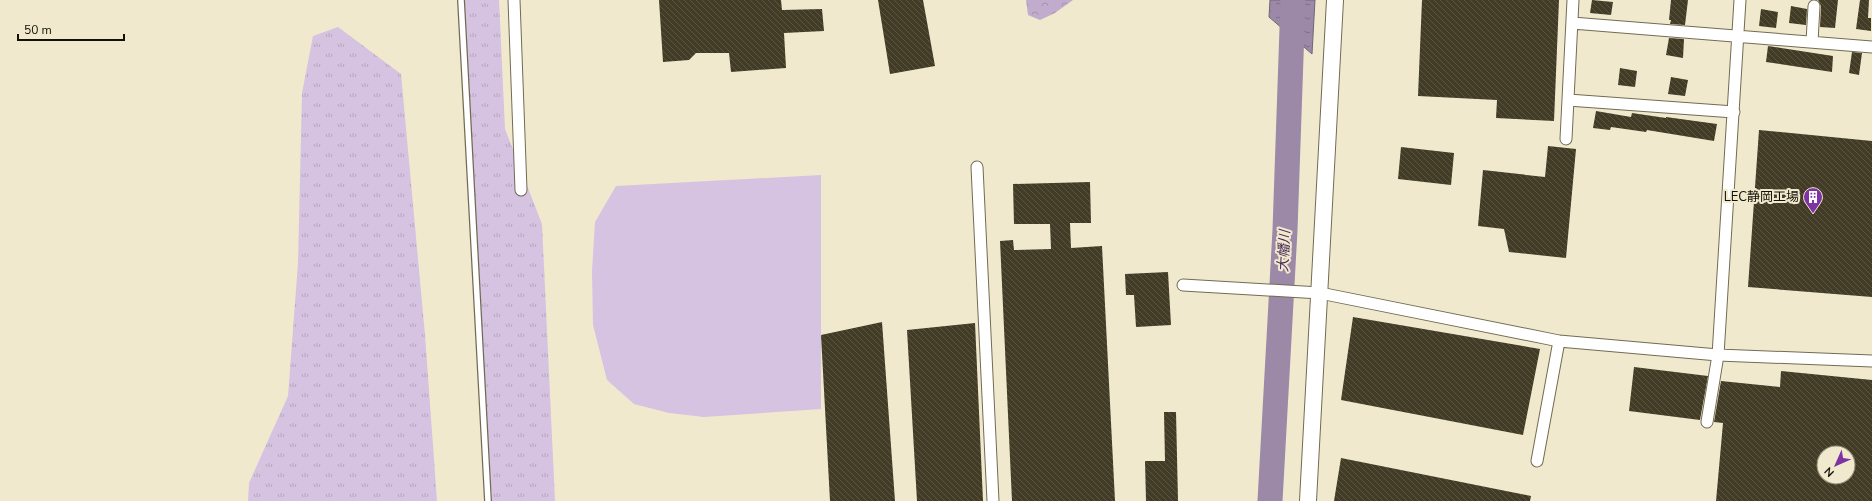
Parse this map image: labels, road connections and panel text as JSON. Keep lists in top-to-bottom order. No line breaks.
{"water":["大幡川"],"places":{"building":["LEC静岡工場"]},"scale_bar":"50 m","north":"bottom left"}
